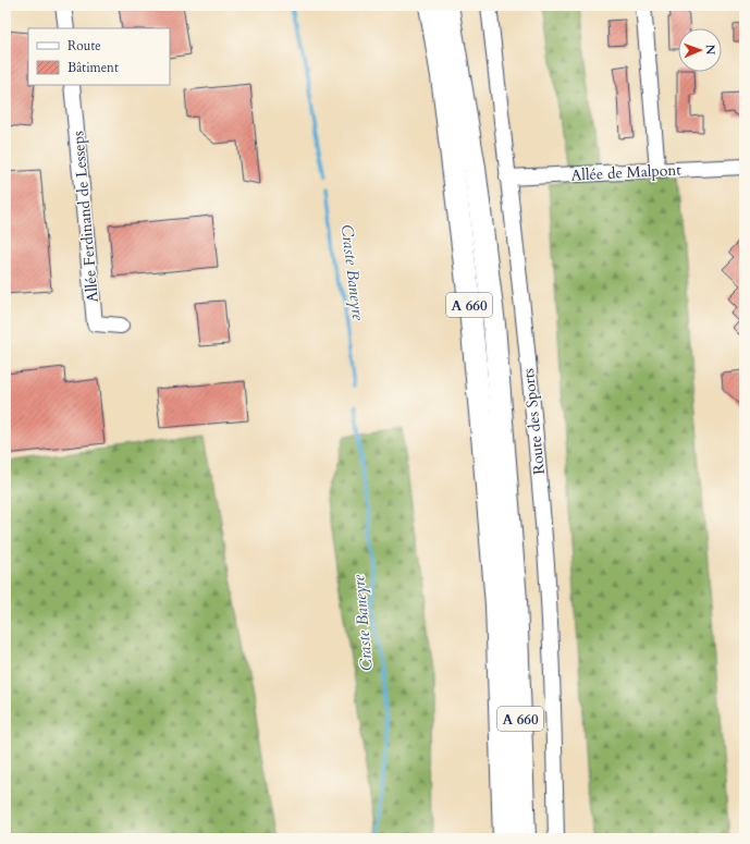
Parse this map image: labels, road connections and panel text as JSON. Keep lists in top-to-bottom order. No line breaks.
{"streets":{"highway":["A 660"],"street":["Allée de Malpont","Allée Ferdinand de Lesseps","Route des Sports"]},"crossings":[["Allée de Malpont","Route des Sports"]],"water":["Craste Baneyre"],"legend":["Route","Bâtiment"],"north":"right"}
